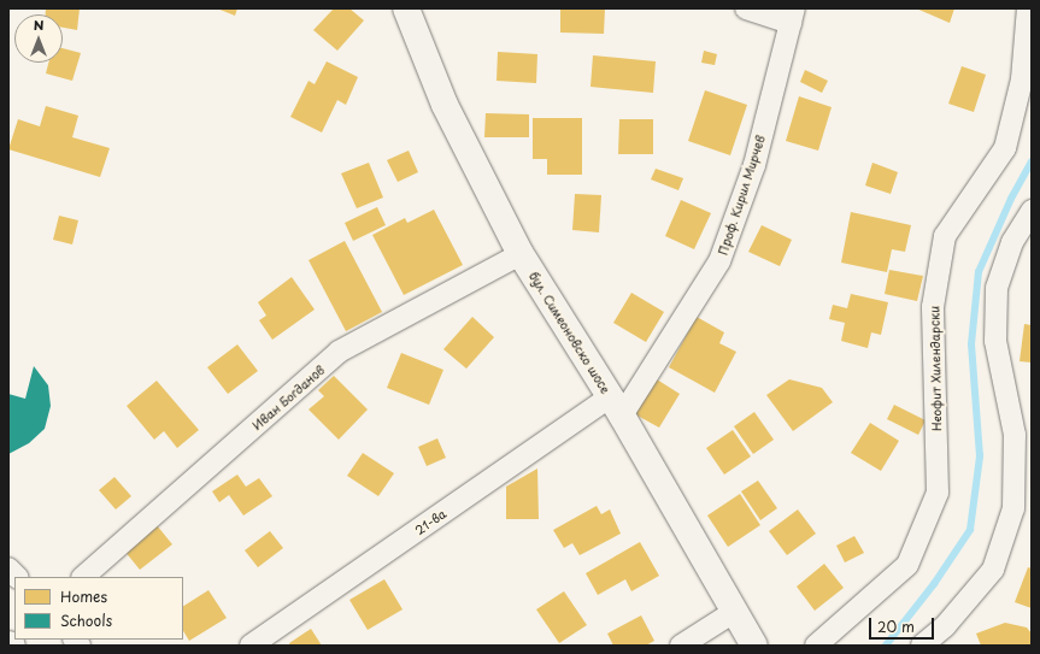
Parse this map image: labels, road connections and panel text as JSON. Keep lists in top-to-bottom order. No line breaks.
{"streets":{"street":["Проф. Кирил Мирчев","бул. Симеоновско шосе","Неофит Хилендарски","Иван Богданов","21-ва"]},"crossings":[["Проф. Кирил Мирчев","бул. Симеоновско шосе"],["Проф. Кирил Мирчев","21-ва"],["бул. Симеоновско шосе","Иван Богданов"],["бул. Симеоновско шосе","21-ва"]],"legend":["Homes","Schools"],"scale_bar":"20 m","north":"top"}
